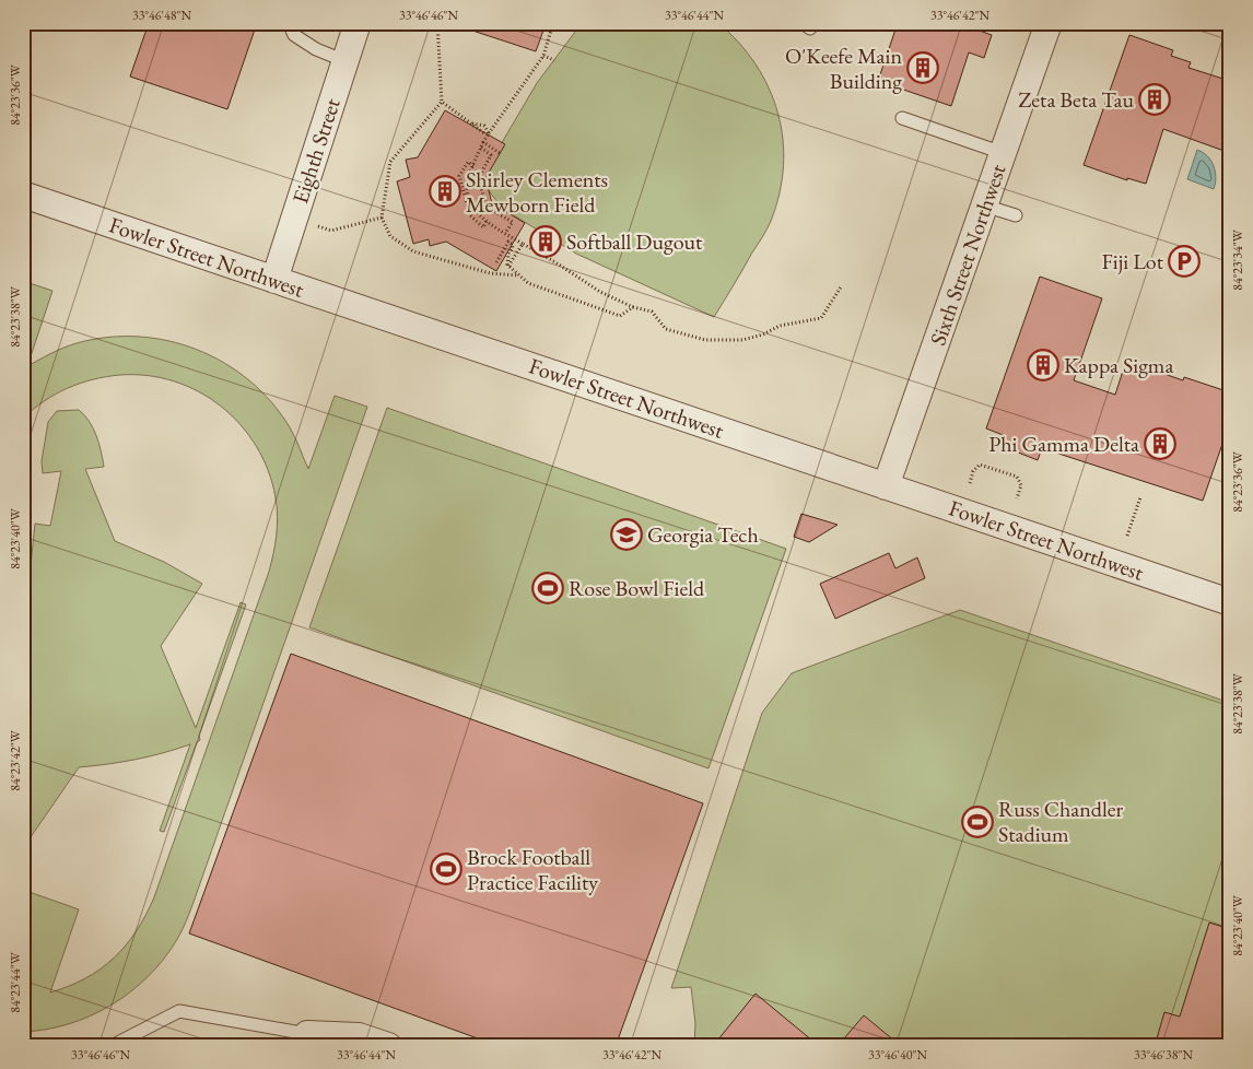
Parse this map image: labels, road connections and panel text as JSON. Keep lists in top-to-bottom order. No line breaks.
{"streets":{"street":["Eighth Street","Sixth Street Northwest","Fowler Street Northwest"]},"crossings":[["Eighth Street","Fowler Street Northwest"],["Sixth Street Northwest","Fowler Street Northwest"]],"places":{"building":["O'Keefe Main Building","Zeta Beta Tau","Shirley Clements Mewborn Field","Softball Dugout","Kappa Sigma","Phi Gamma Delta"],"parking":["Fiji Lot"],"school or university":["Georgia Tech"],"sports":["Rose Bowl Field","Russ Chandler Stadium","Brock Football Practice Facility"]},"coordinates":["33°46'48\"N","33°46'46\"N","33°46'44\"N","33°46'42\"N","84°23'36\"W","84°23'34\"W","84°23'38\"W","84°23'40\"W","84°23'42\"W","84°23'44\"W","33°46'40\"N","33°46'38\"N"]}
